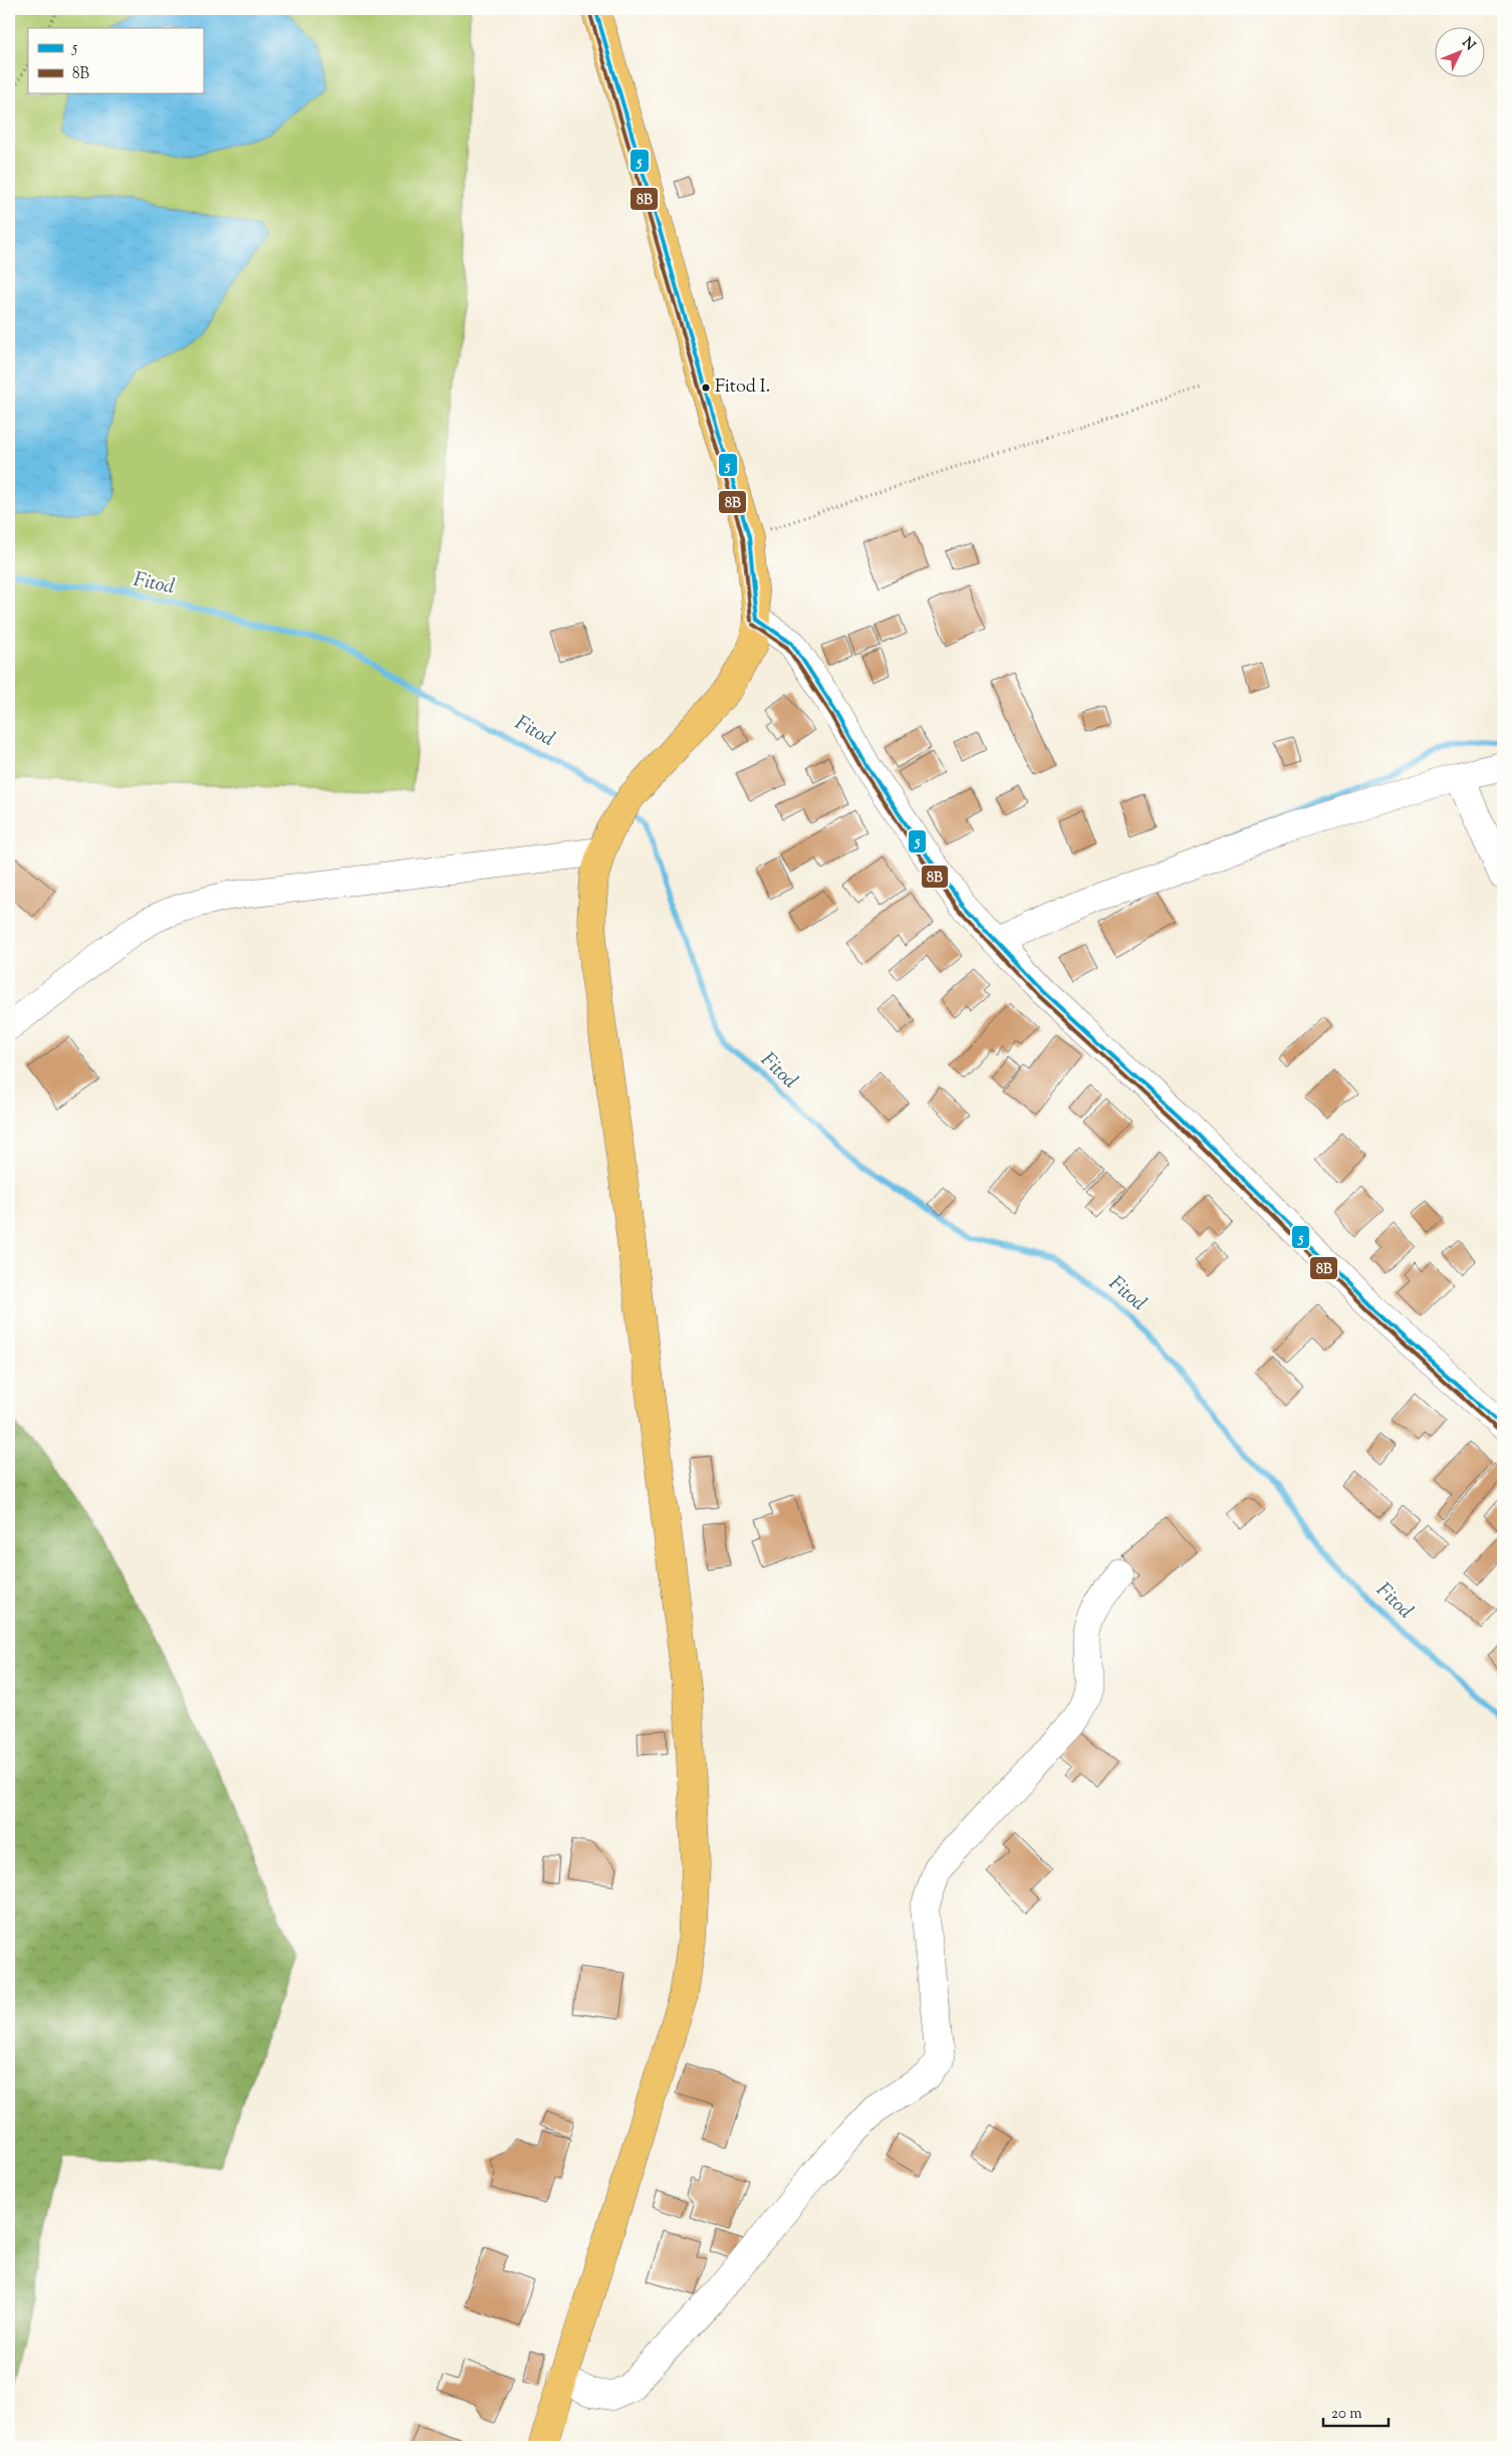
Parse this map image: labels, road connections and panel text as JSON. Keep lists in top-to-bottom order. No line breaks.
{"water":["Fitod"],"places":["Fitod I."],"lines":["transit line 5","transit line 8B"],"legend":["5","8B"],"scale_bar":"20 m","north":"top right"}
